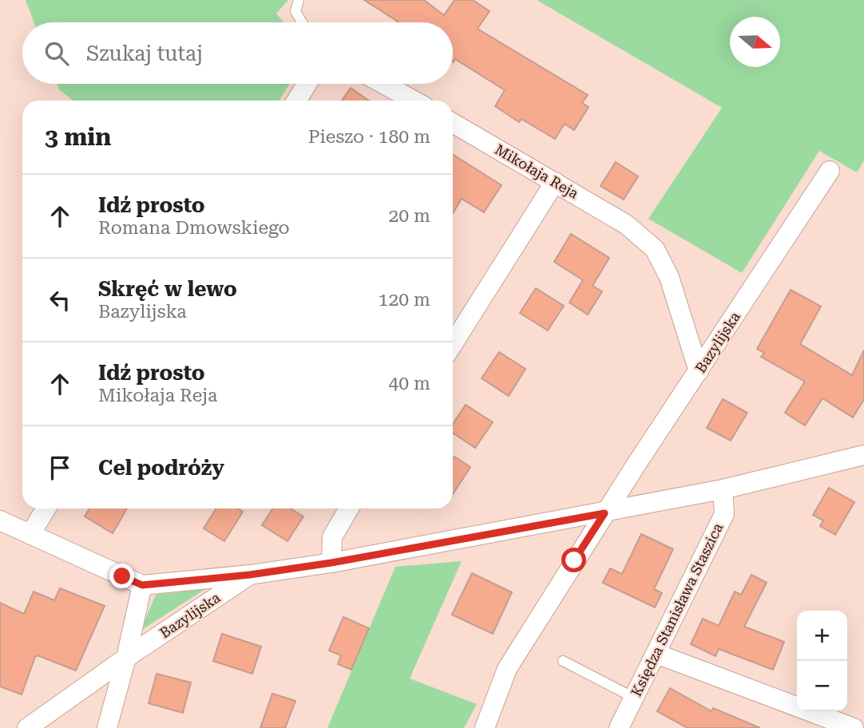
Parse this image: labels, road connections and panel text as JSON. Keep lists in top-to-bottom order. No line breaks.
{"streets":{"street":["Mikołaja Reja","Bazylijska","Księdza Stanisława Staszica"]},"crossings":[["Mikołaja Reja","Bazylijska"],["Bazylijska","Księdza Stanisława Staszica"]],"north":"right","page":{"search":"Szukaj tutaj","heading":["3 min","Pieszo · 180 m"],"list":[["Idź prosto","Romana Dmowskiego","20 m"],["Skręć w lewo","Bazylijska","120 m"],["Idź prosto","Mikołaja Reja","40 m"],"Cel podróży"],"map_buttons":["+","−"]}}
